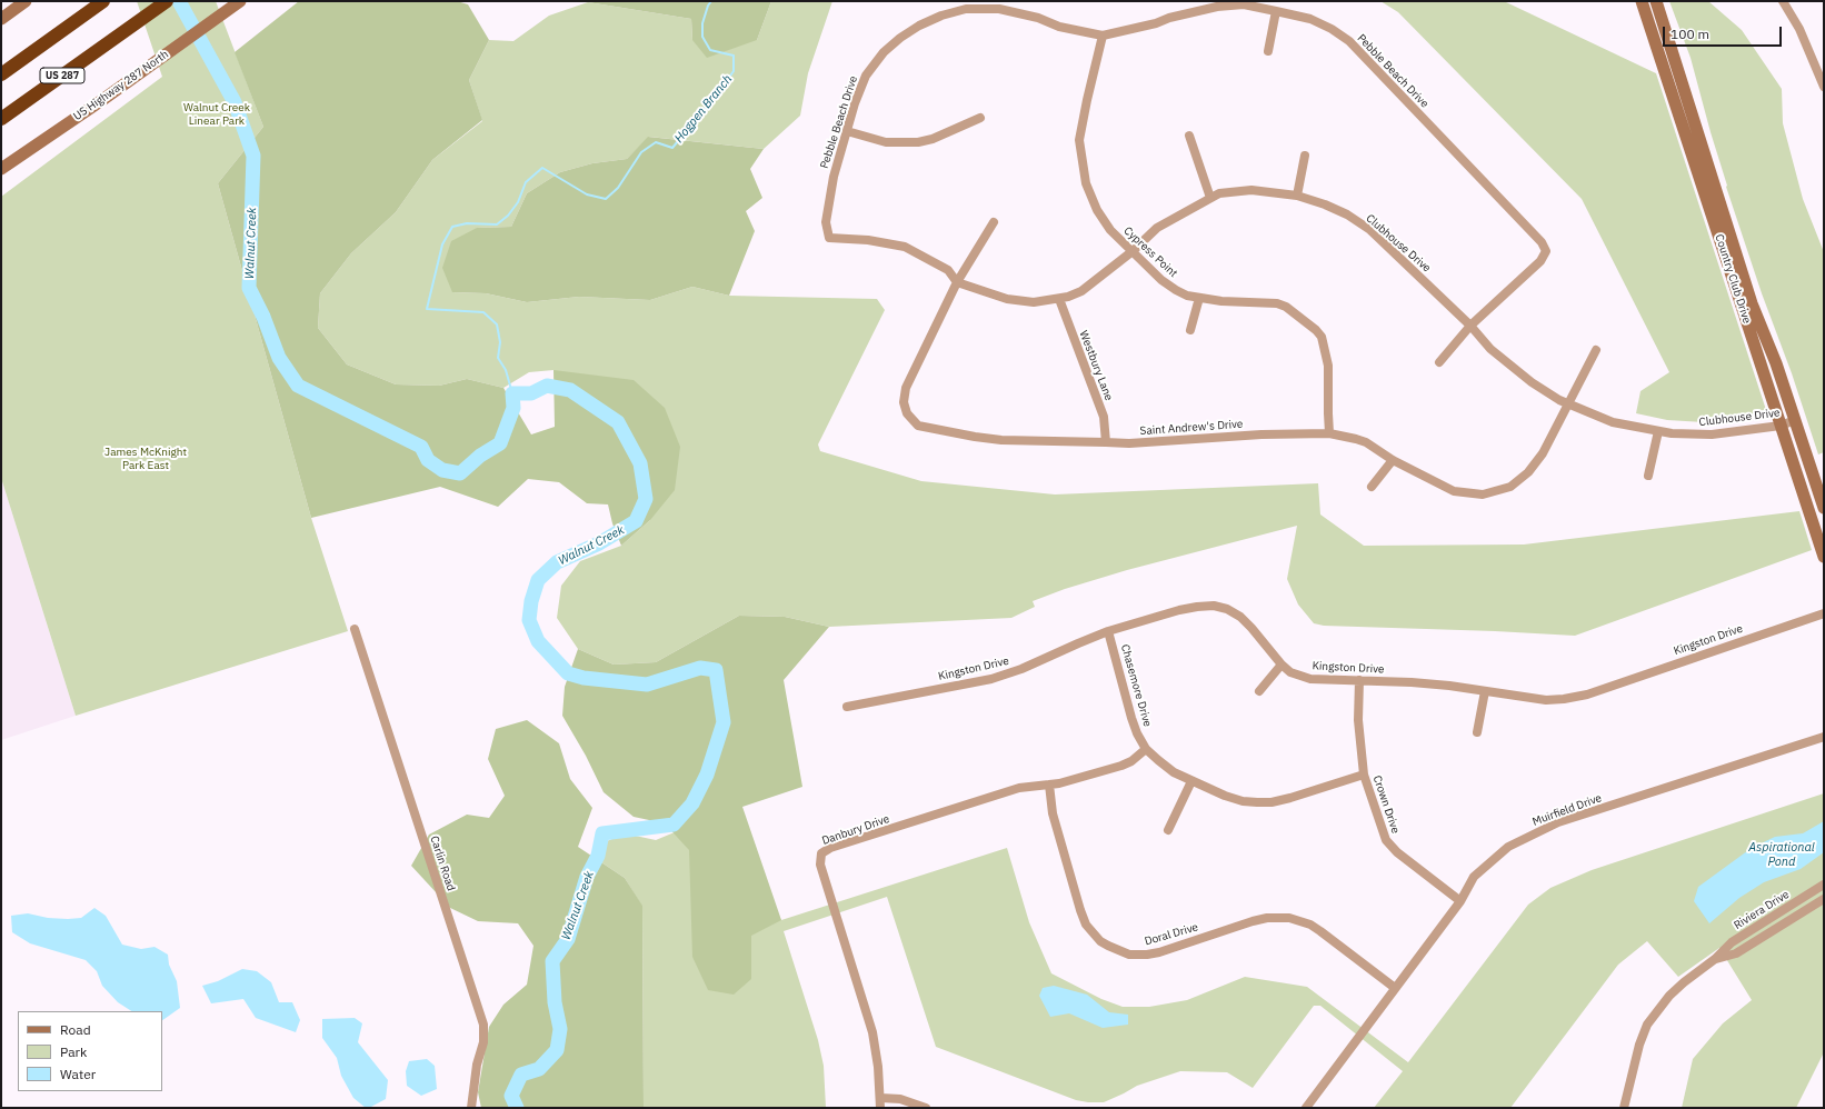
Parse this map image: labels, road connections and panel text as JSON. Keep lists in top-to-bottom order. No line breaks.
{"streets":{"highway":["US 287"],"main road":["US Highway 287 North","Country Club Drive"],"street":["Pebble Beach Drive","Clubhouse Drive","Cypress Point","Westbury Lane","Saint Andrew's Drive","Kingston Drive","Chasemore Drive","Crown Drive","Muirfield Drive","Danbury Drive","Carlin Road","Riviera Drive","Doral Drive"]},"crossings":[["Pebble Beach Drive","Clubhouse Drive"],["Pebble Beach Drive","Cypress Point"],["Clubhouse Drive","Cypress Point"],["Clubhouse Drive","Country Club Drive"],["Clubhouse Drive","Westbury Lane"],["Clubhouse Drive","Saint Andrew's Drive"],["Cypress Point","Saint Andrew's Drive"],["Westbury Lane","Saint Andrew's Drive"],["Kingston Drive","Chasemore Drive"],["Kingston Drive","Crown Drive"],["Chasemore Drive","Crown Drive"],["Chasemore Drive","Danbury Drive"],["Crown Drive","Muirfield Drive"],["Muirfield Drive","Doral Drive"],["Danbury Drive","Doral Drive"]],"water":["Hogpen Branch","Walnut Creek","Aspirational Pond"],"parks":["Walnut Creek Linear Park","James McKnight Park East"],"legend":["Road","Park","Water"],"scale_bar":"100 m"}
